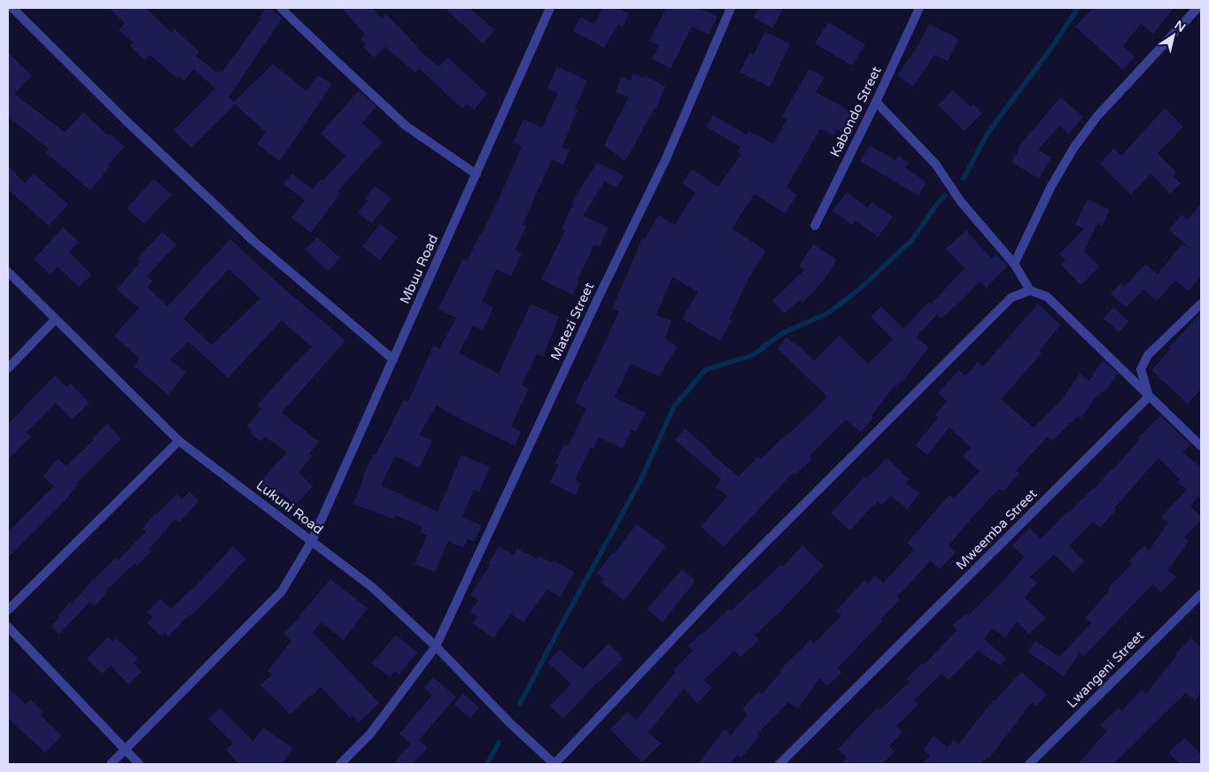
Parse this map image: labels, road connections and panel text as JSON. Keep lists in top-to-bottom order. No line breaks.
{"streets":{"street":["Kabondo Street","Mbuu Road","Matezi Street","Lukuni Road","Mweemba Street","Lwangeni Street"]},"crossings":[["Mbuu Road","Lukuni Road"],["Matezi Street","Lukuni Road"]],"north":"top right"}
